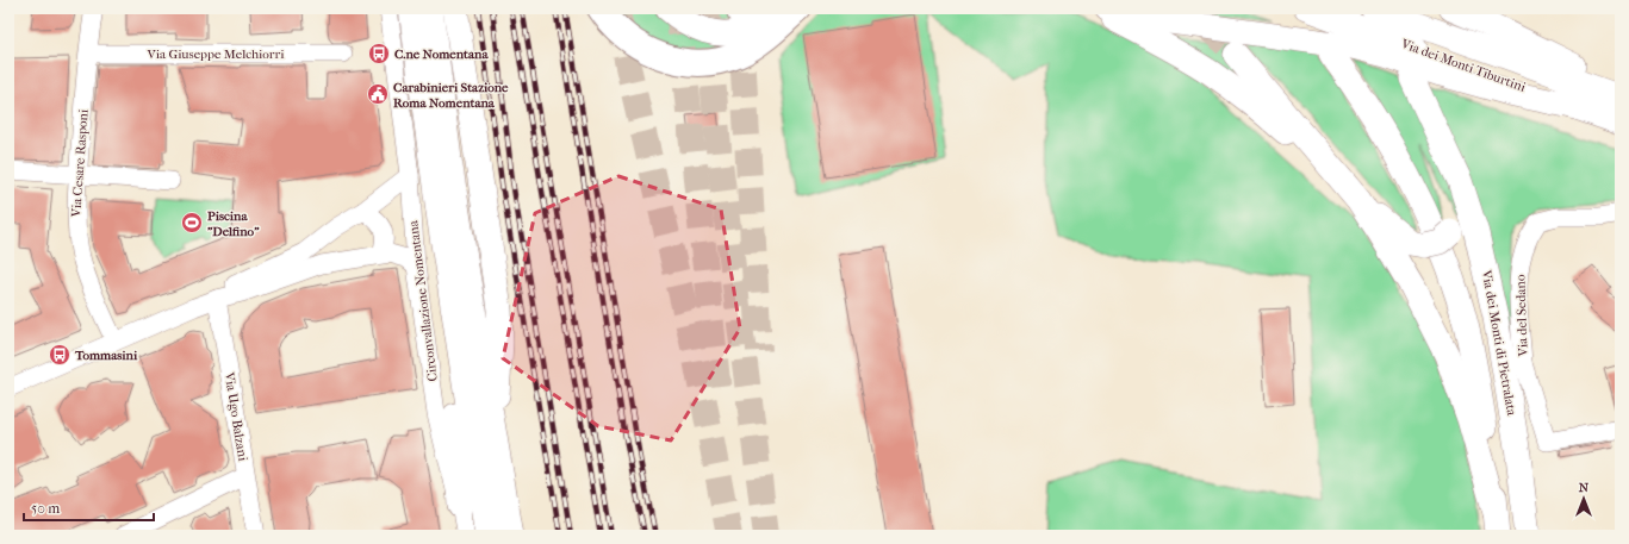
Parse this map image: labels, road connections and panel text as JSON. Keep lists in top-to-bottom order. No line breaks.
{"streets":{"street":["Via Giuseppe Melchiorri","Via dei Monti Tiburtini","Via Cesare Rasponi","Circonvallazione Nomentana","Via del Sedano","Via dei Monti di Pietralata","Via Ugo Balzani"]},"crossings":[["Via Giuseppe Melchiorri","Via Cesare Rasponi"],["Via del Sedano","Via dei Monti di Pietralata"]],"places":{"bus stop":["C.ne Nomentana","Tommasini"],"public building":["Carabinieri Stazione Roma Nomentana"],"sports":["Piscina \"Delfino\""]},"scale_bar":"50 m","north":"top"}
